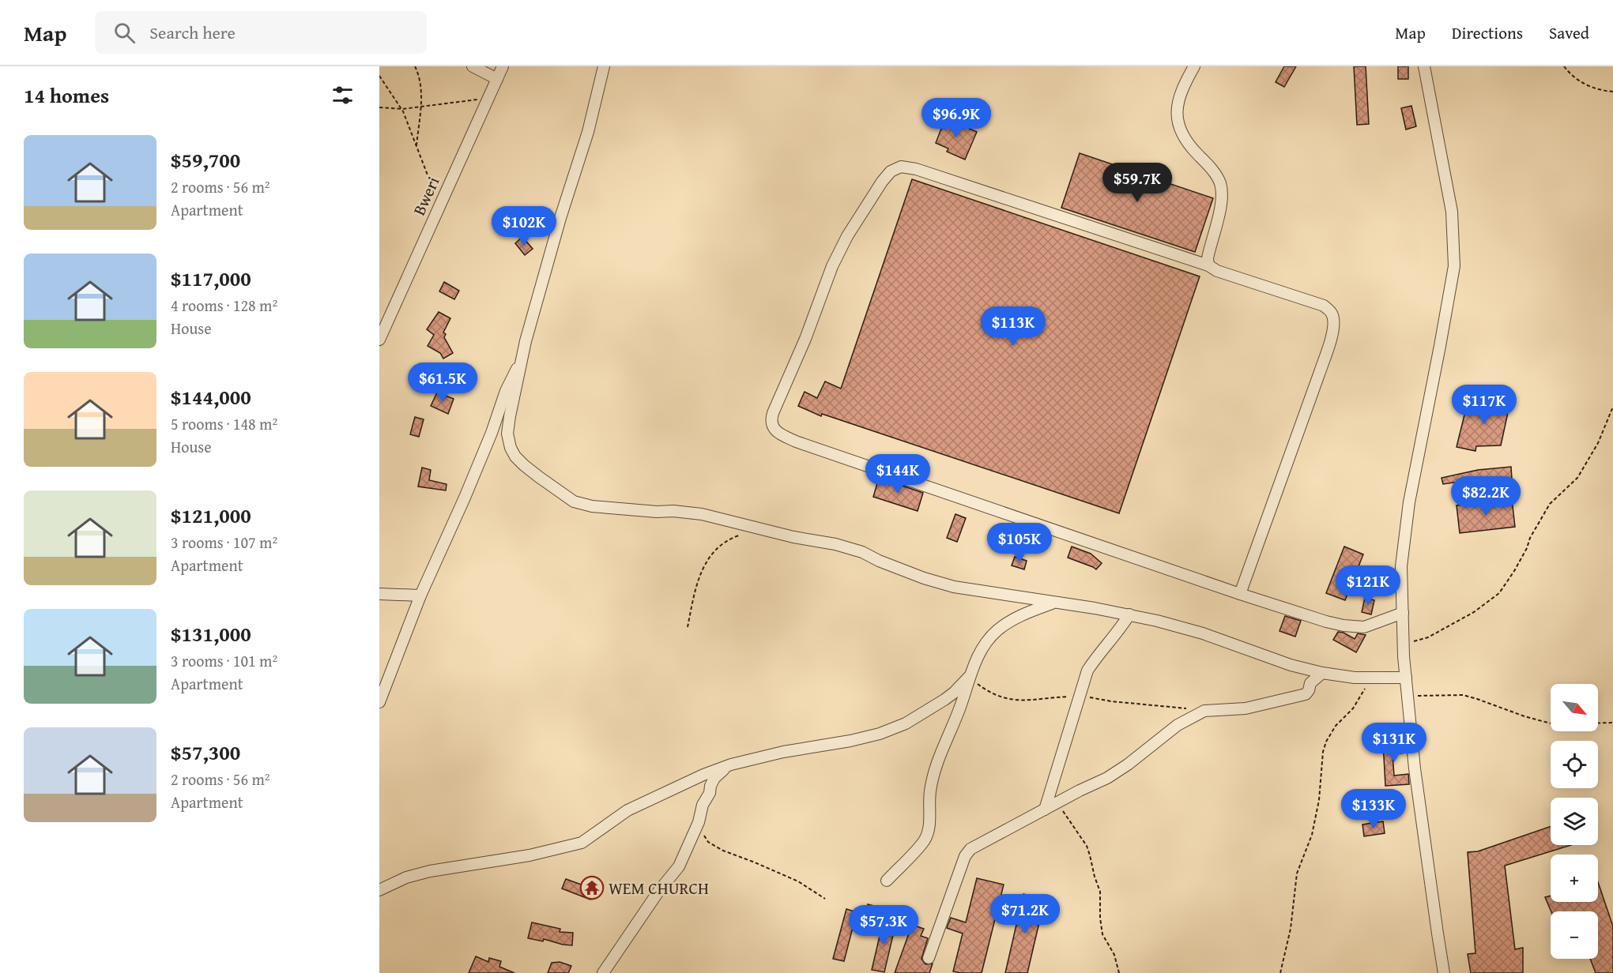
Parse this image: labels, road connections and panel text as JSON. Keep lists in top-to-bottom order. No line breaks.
{"streets":{"street":["Bweri"]},"places":{"temple":["WEM CHURCH"]},"north":"bottom right","page":{"header":"Map","search":"Search here","nav":["Map","Directions","Saved"],"heading":"14 homes","price":["$96.9K","$59.7K","$102K","$113K","$61.5K","$117K","$144K","$82.2K","$105K","$121K","$131K","$133K","$71.2K","$57.3K"],"list":[{"name":"$59,700","note":"2 rooms · 56 m² · Apartment"},{"name":"$117,000","note":"4 rooms · 128 m² · House"},{"name":"$144,000","note":"5 rooms · 148 m² · House"},{"name":"$121,000","note":"3 rooms · 107 m² · Apartment"},{"name":"$131,000","note":"3 rooms · 101 m² · Apartment"},{"name":"$57,300","note":"2 rooms · 56 m² · Apartment"}],"map_buttons":["+","−"]}}
